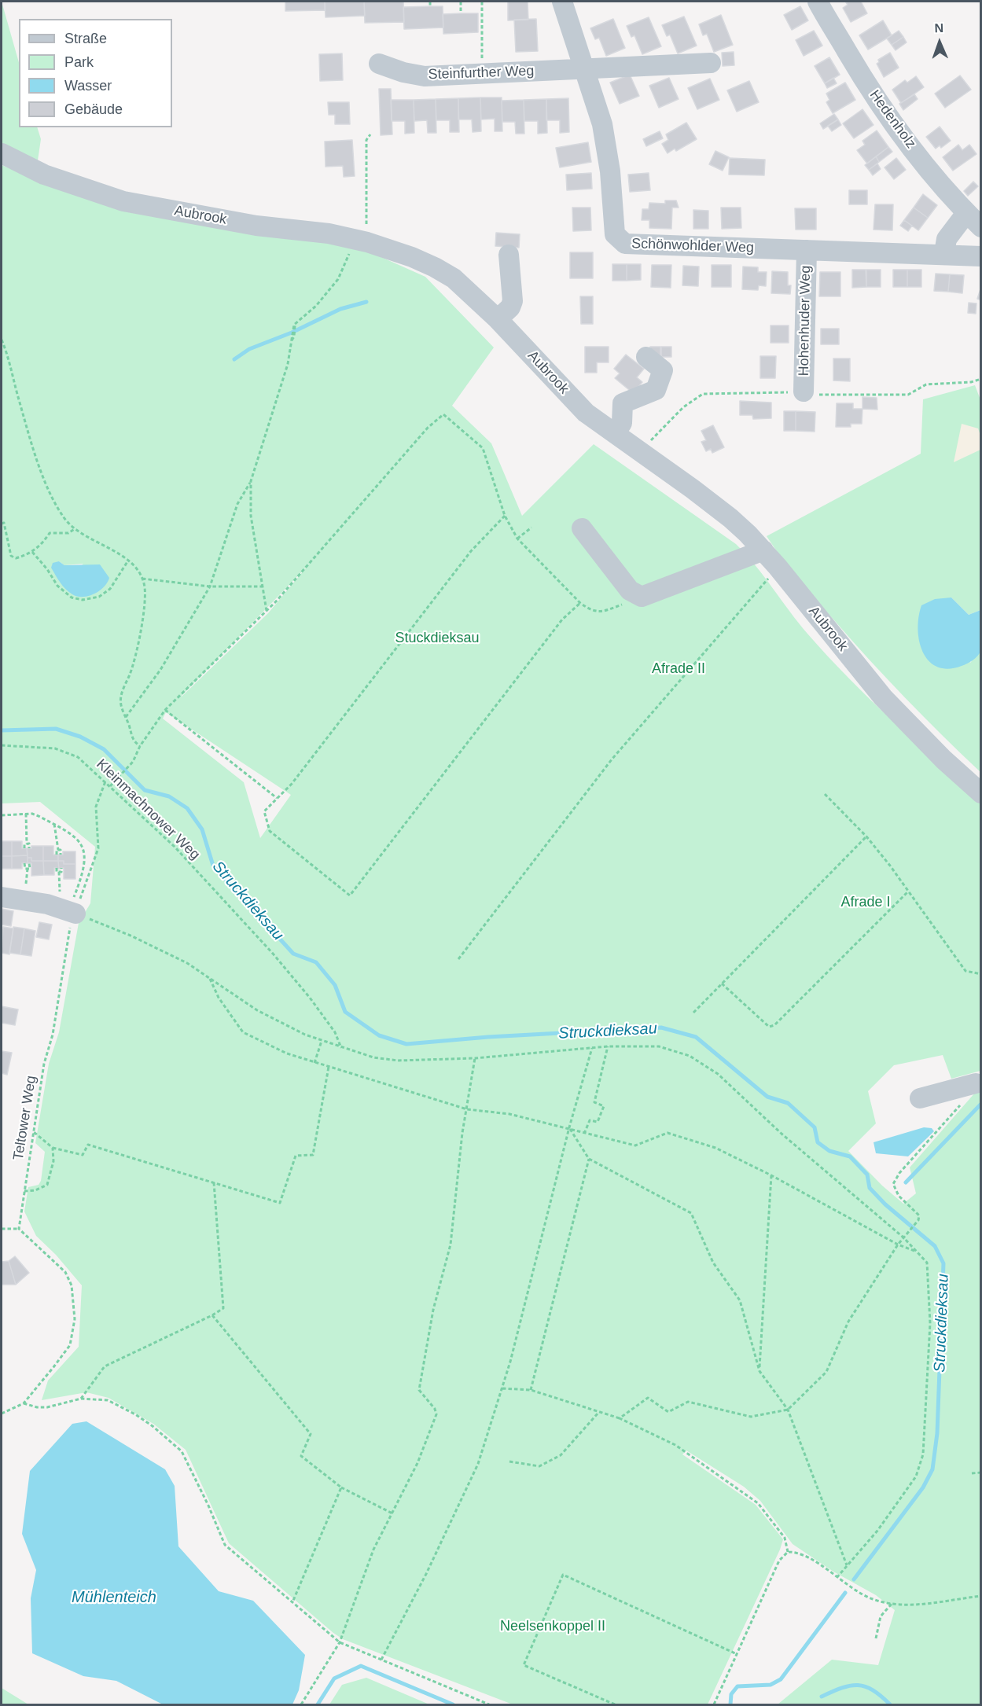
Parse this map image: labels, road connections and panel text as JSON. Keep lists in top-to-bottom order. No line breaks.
{"streets":{"street":["Steinfurther Weg","Hedenholz","Aubrook","Schönwohlder Weg","Hohenhuder Weg"],"path":["Kleinmachnower Weg","Teltower Weg"]},"crossings":[["Steinfurther Weg","Schönwohlder Weg"],["Schönwohlder Weg","Hohenhuder Weg"],["Kleinmachnower Weg","Teltower Weg"]],"water":["Struckdieksau","Mühlenteich"],"parks":["Stuckdieksau","Afrade II","Afrade I","Neelsenkoppel II"],"legend":["Straße","Park","Wasser","Gebäude"],"north":"top"}
